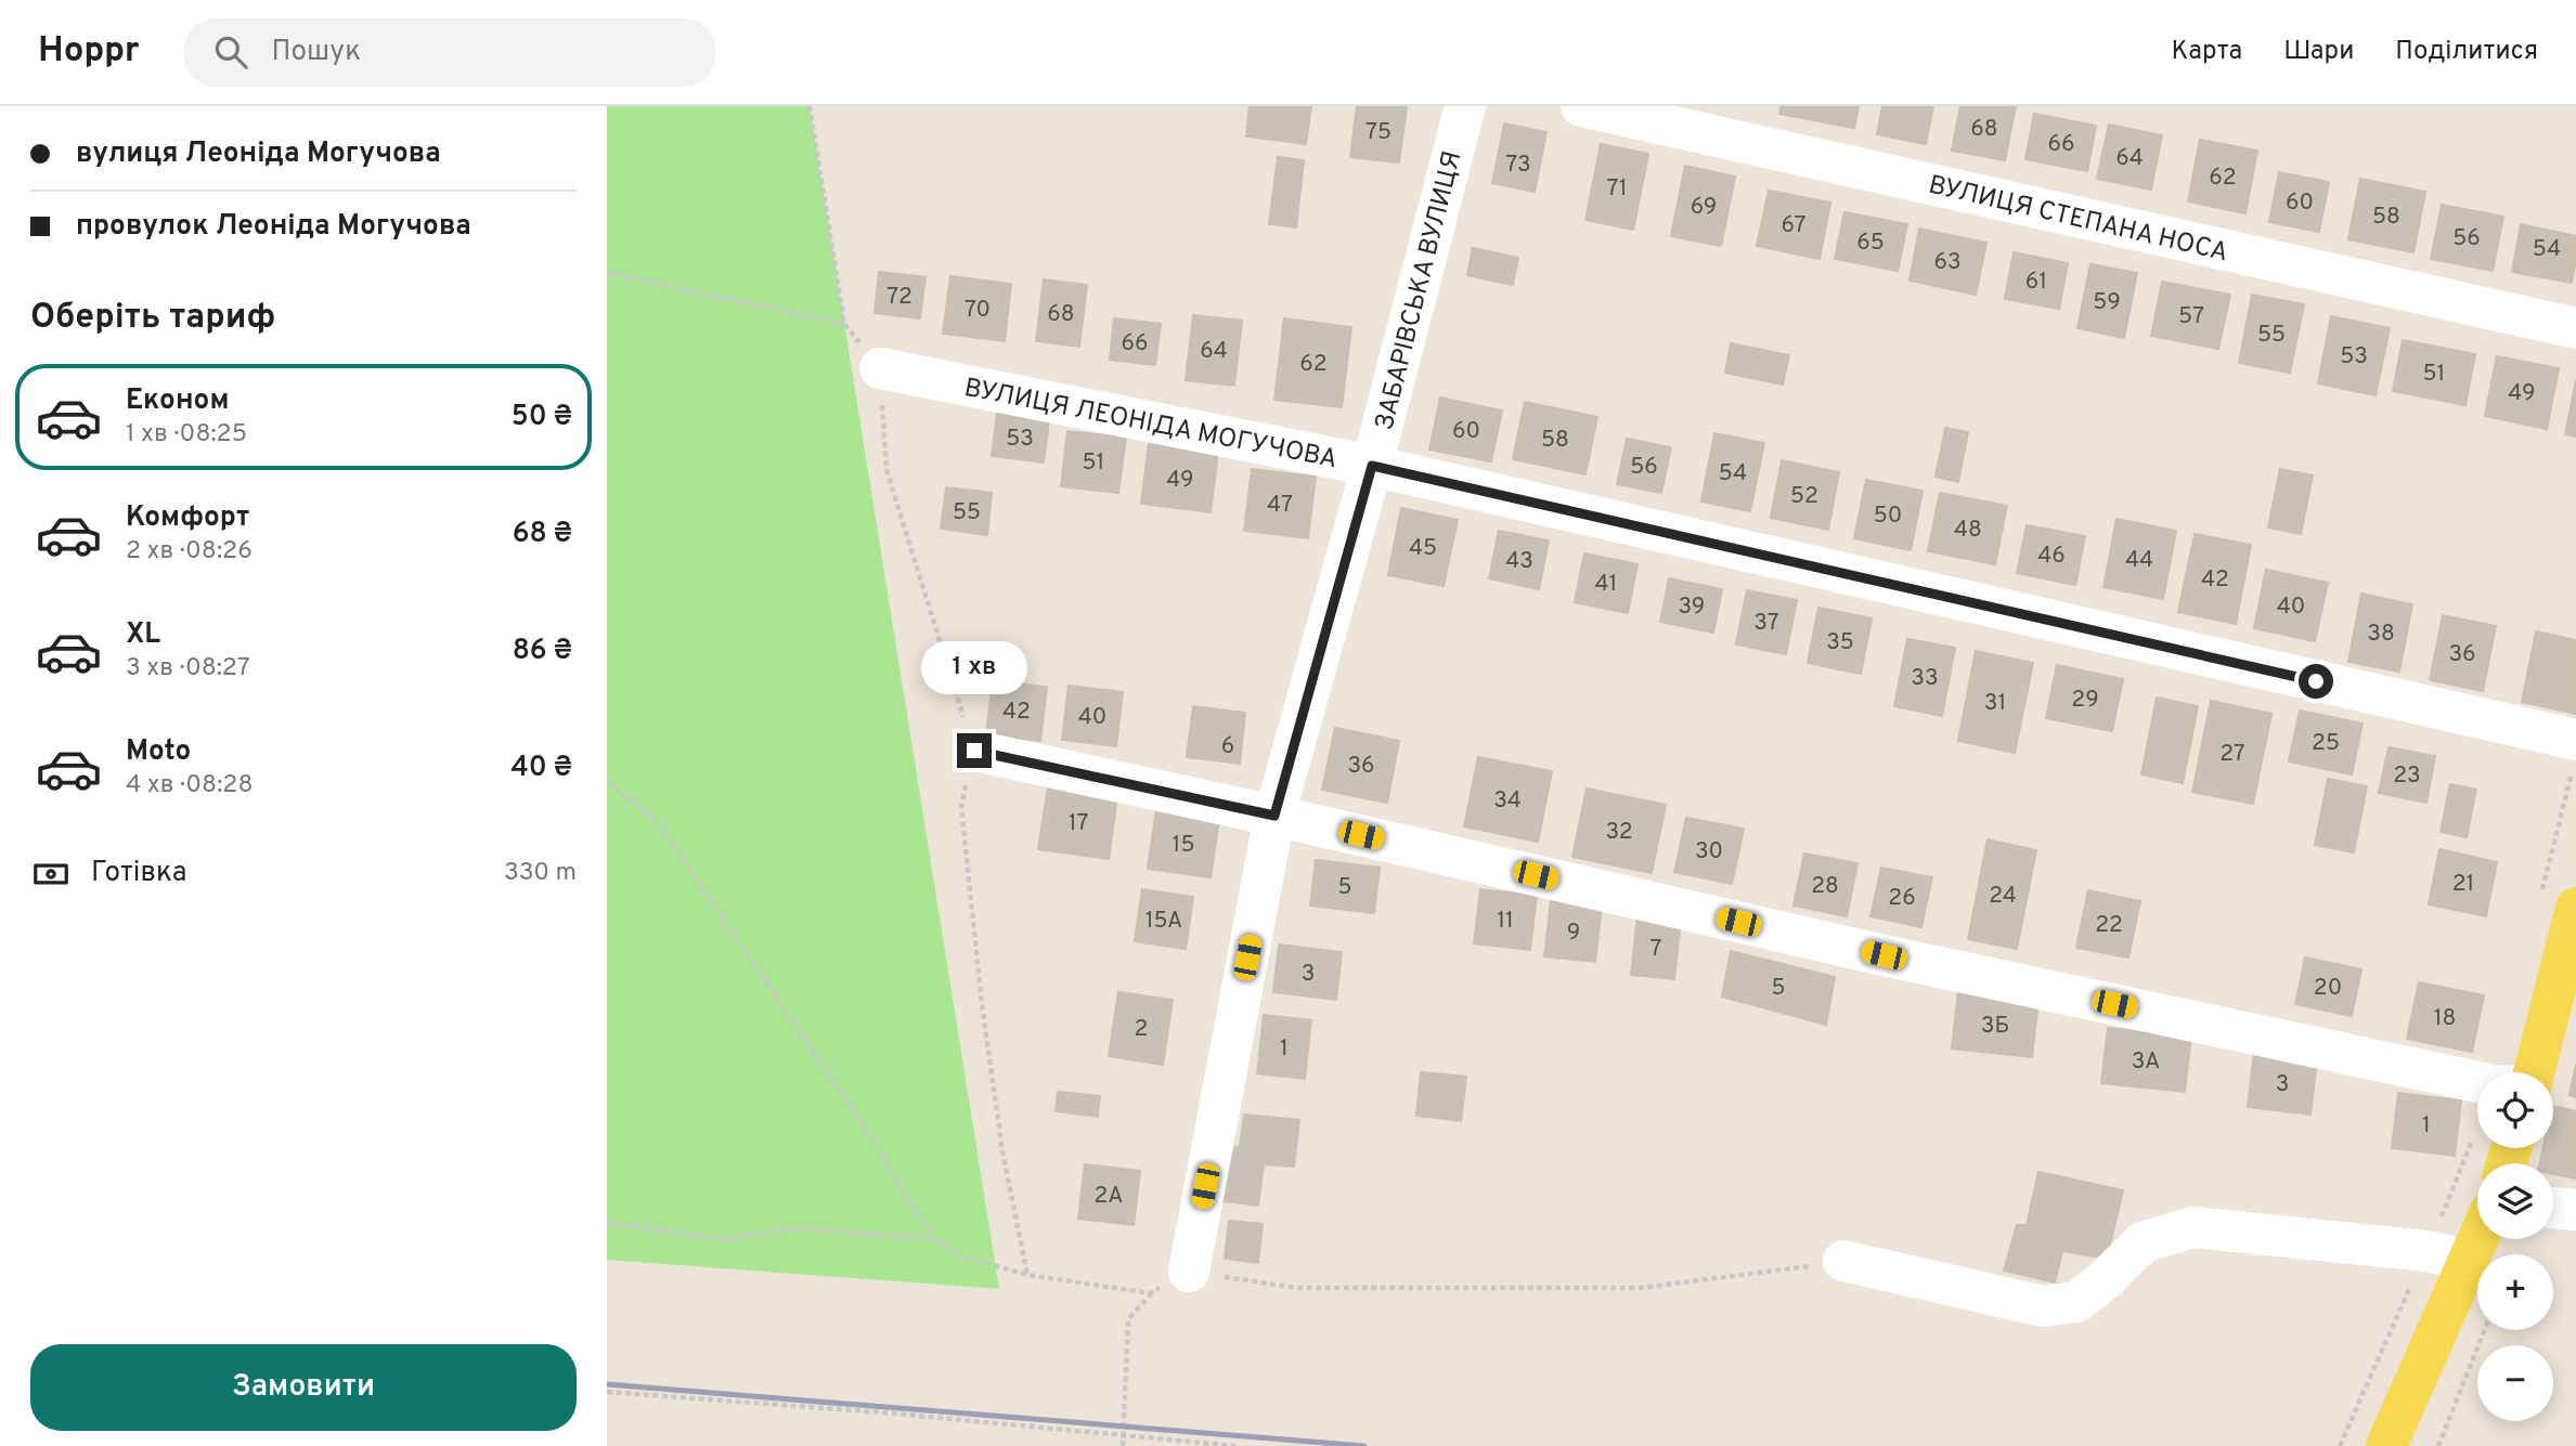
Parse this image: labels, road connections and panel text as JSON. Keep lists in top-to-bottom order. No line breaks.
{"streets":{"street":["ВУЛИЦЯ СТЕПАНА НОСА","ЗАБАРІВСЬКА ВУЛИЦЯ","ВУЛИЦЯ ЛЕОНІДА МОГУЧОВА"]},"crossings":[["ЗАБАРІВСЬКА ВУЛИЦЯ","ВУЛИЦЯ ЛЕОНІДА МОГУЧОВА"]],"house_numbers":["68","75","66","64","73","62","71","60","69","58","67","56","65","54","63","61","72","59","70","68","57","55","66","64","53","62","51","49","60","53","58","51","56","54","49","52","47","55","50","48","45","46","44","43","42","41","39","40","37","38","35","36","33","29","31","42","40","25","6","27","36","23","34","17","32","15","30","21","28","5","24","26","15А","11","22","9","7","3","5","20","18","3Б","2","1","3А","3","1","2А"],"page":{"header":"Hoppr","search":"Пошук","nav":["Карта","Шари","Поділитися"],"banner":["вулиця Леоніда Могучова","провулок Леоніда Могучова"],"heading":"Оберіть тариф","list":[{"name":"Економ","note":"1 хв · 08:25","value":"50 ₴"},{"name":"Комфорт","note":"2 хв · 08:26","value":"68 ₴"},{"name":"XL","note":"3 хв · 08:27","value":"86 ₴"},{"name":"Moto","note":"4 хв · 08:28","value":"40 ₴"}],"bubble":"1 хв","pay":["Готівка","330 m"],"map_buttons":["+","−"],"buttons":"Замовити"}}
